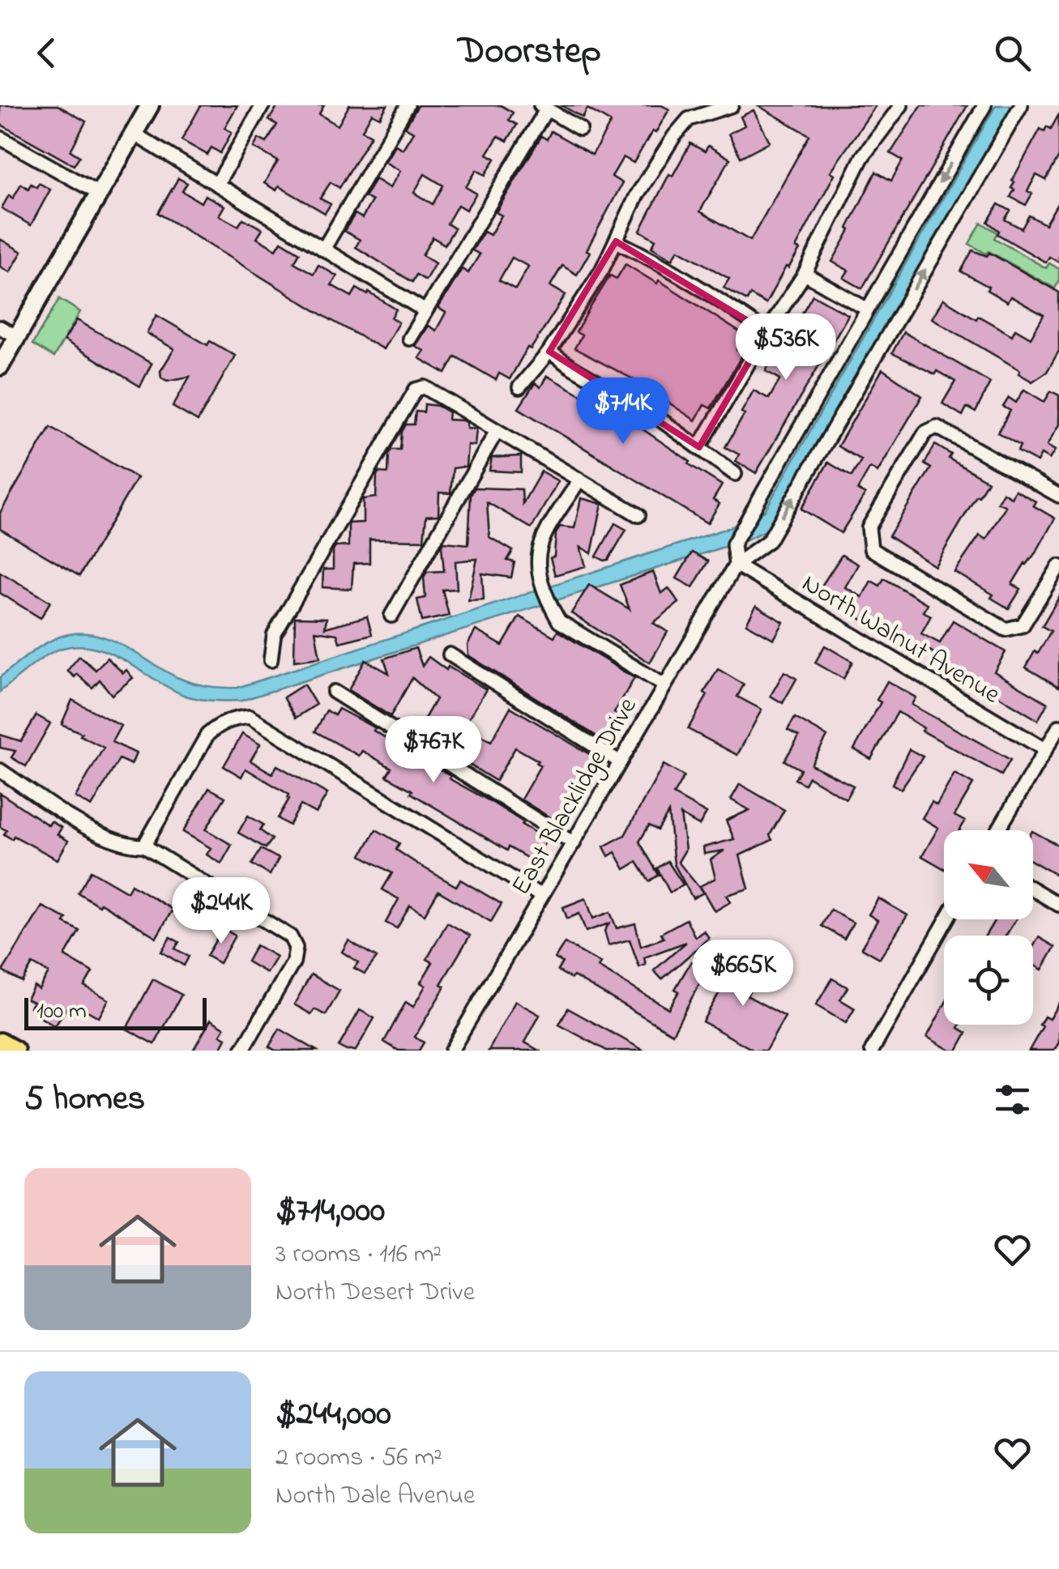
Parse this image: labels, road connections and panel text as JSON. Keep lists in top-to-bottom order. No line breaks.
{"streets":{"street":["North Walnut Avenue","East Blacklidge Drive"]},"crossings":[["North Walnut Avenue","East Blacklidge Drive"]],"scale_bar":"100 m","north":"top left","page":{"header":"Doorstep","price":["$536K","$714K","$767K","$244K","$665K"],"scale":"100 m","heading":"5 homes","list":[{"name":"$714,000","note":"3 rooms · 116 m² · North Desert Drive"},{"name":"$244,000","note":"2 rooms · 56 m² · North Dale Avenue"}]}}
